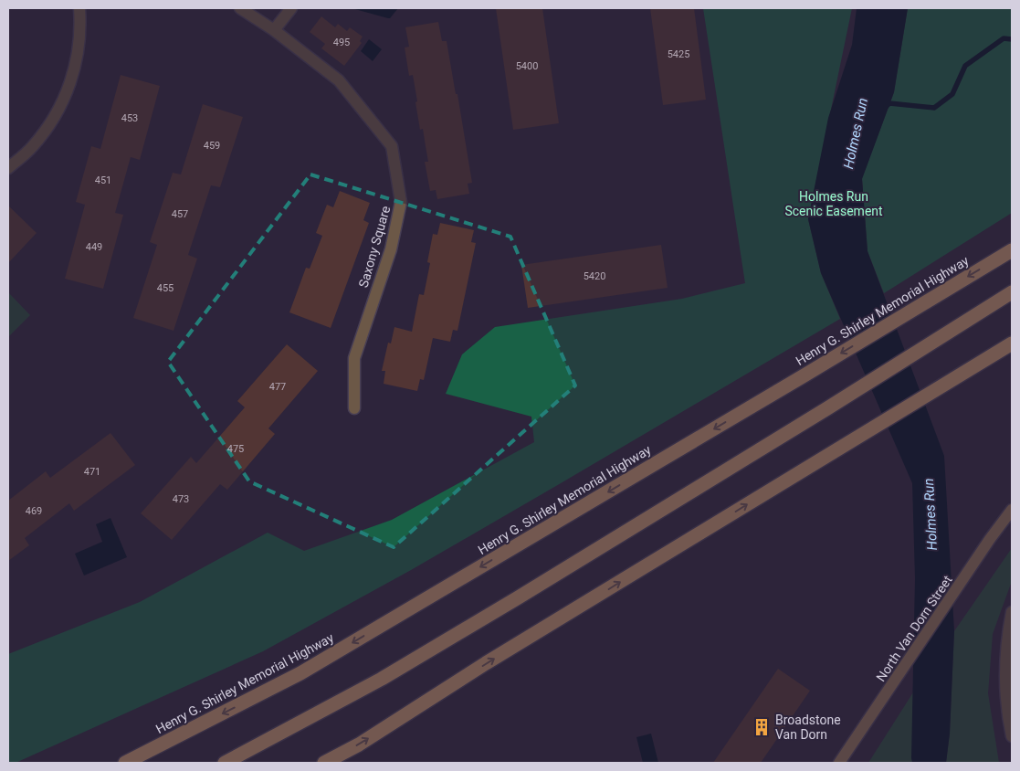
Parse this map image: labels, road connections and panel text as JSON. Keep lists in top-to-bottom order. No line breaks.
{"streets":{"highway":["Henry G. Shirley Memorial Highway"],"main road":["North Van Dorn Street"],"street":["Saxony Square"]},"water":["Holmes Run"],"parks":["Holmes Run Scenic Easement"],"places":{"building":["Broadstone Van Dorn"]},"house_numbers":["495","5425","5400","453","459","451","457","449","5420","455","477","475","471","473","469"]}
